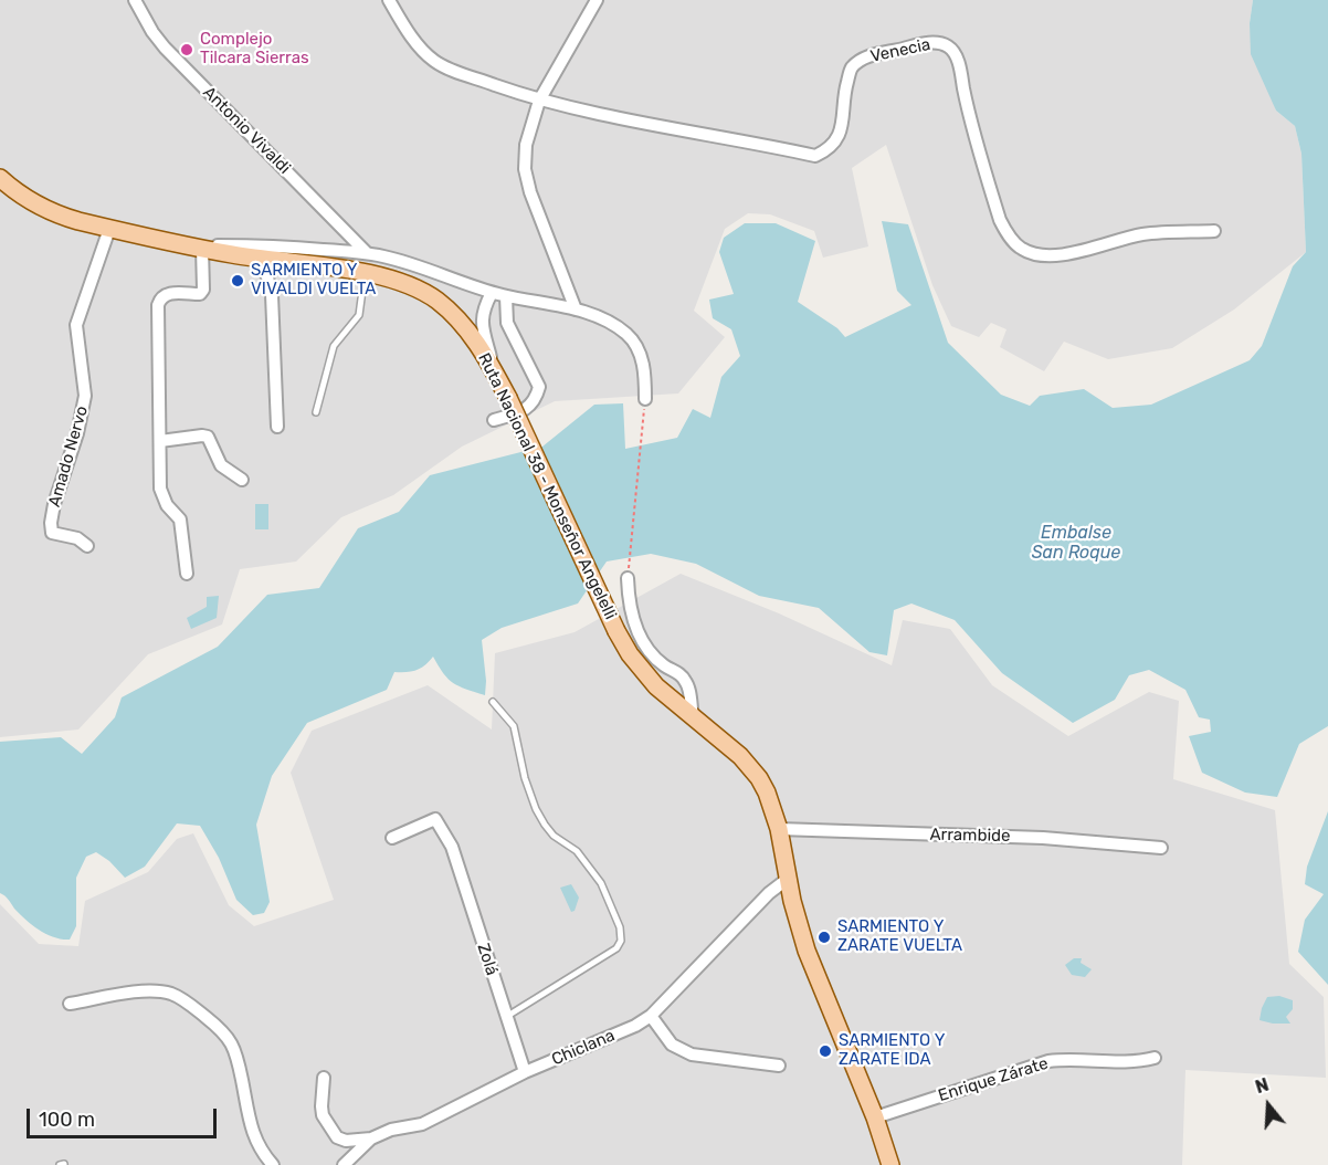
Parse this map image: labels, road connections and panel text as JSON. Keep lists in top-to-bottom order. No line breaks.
{"streets":{"main road":["Ruta Nacional 38 - Monseñor Angelelli"],"street":["Venecia","Antonio Vivaldi","Amado Nervo","Arrambide","Zolá","Chiclana","Enrique Zárate"]},"crossings":[["Amado Nervo","Ruta Nacional 38 - Monseñor Angelelli"],["Ruta Nacional 38 - Monseñor Angelelli","Arrambide"],["Ruta Nacional 38 - Monseñor Angelelli","Chiclana"],["Ruta Nacional 38 - Monseñor Angelelli","Enrique Zárate"],["Zolá","Chiclana"]],"water":["Embalse San Roque"],"places":["Complejo Tilcara Sierras","SARMIENTO Y VIVALDI VUELTA","SARMIENTO Y ZARATE VUELTA","SARMIENTO Y ZARATE IDA"],"scale_bar":"100 m","north":"top"}
